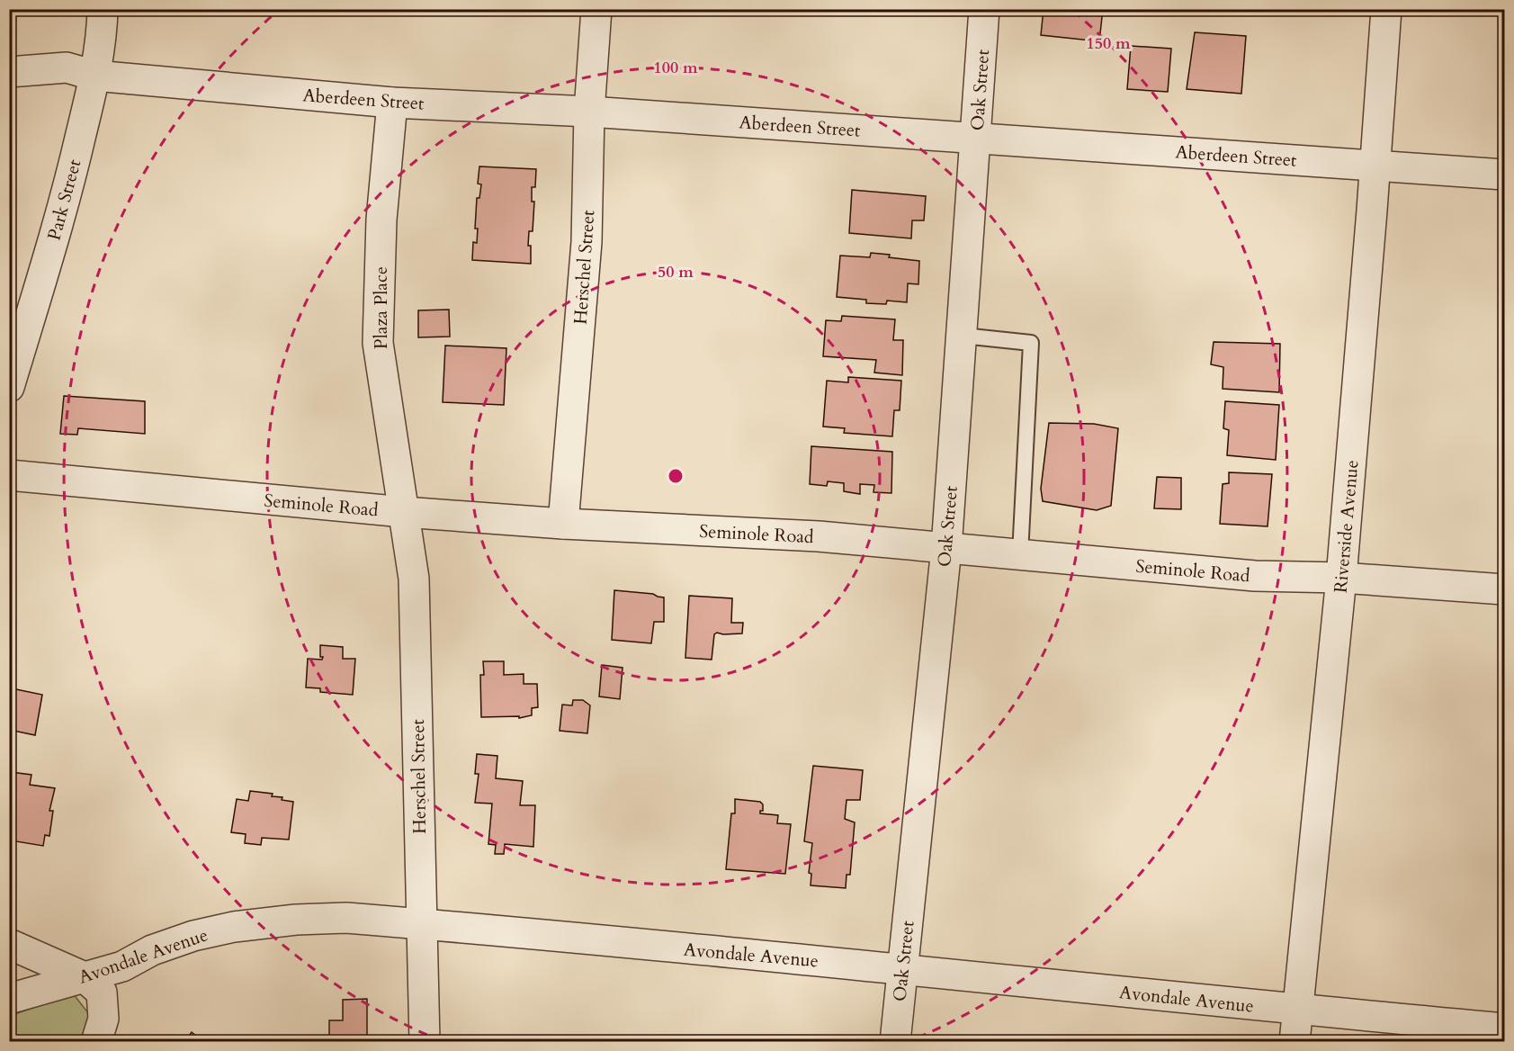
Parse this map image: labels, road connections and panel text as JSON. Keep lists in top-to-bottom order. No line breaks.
{"streets":{"street":["Oak Street","Aberdeen Street","Park Street","Herschel Street","Plaza Place","Seminole Road","Riverside Avenue","Avondale Avenue"]},"crossings":[["Oak Street","Aberdeen Street"],["Oak Street","Seminole Road"],["Oak Street","Avondale Avenue"],["Aberdeen Street","Park Street"],["Aberdeen Street","Herschel Street"],["Aberdeen Street","Plaza Place"],["Aberdeen Street","Riverside Avenue"],["Herschel Street","Plaza Place"],["Herschel Street","Seminole Road"],["Herschel Street","Avondale Avenue"],["Plaza Place","Seminole Road"],["Seminole Road","Riverside Avenue"],["Riverside Avenue","Avondale Avenue"]],"rings":["150 m","100 m","50 m"]}
